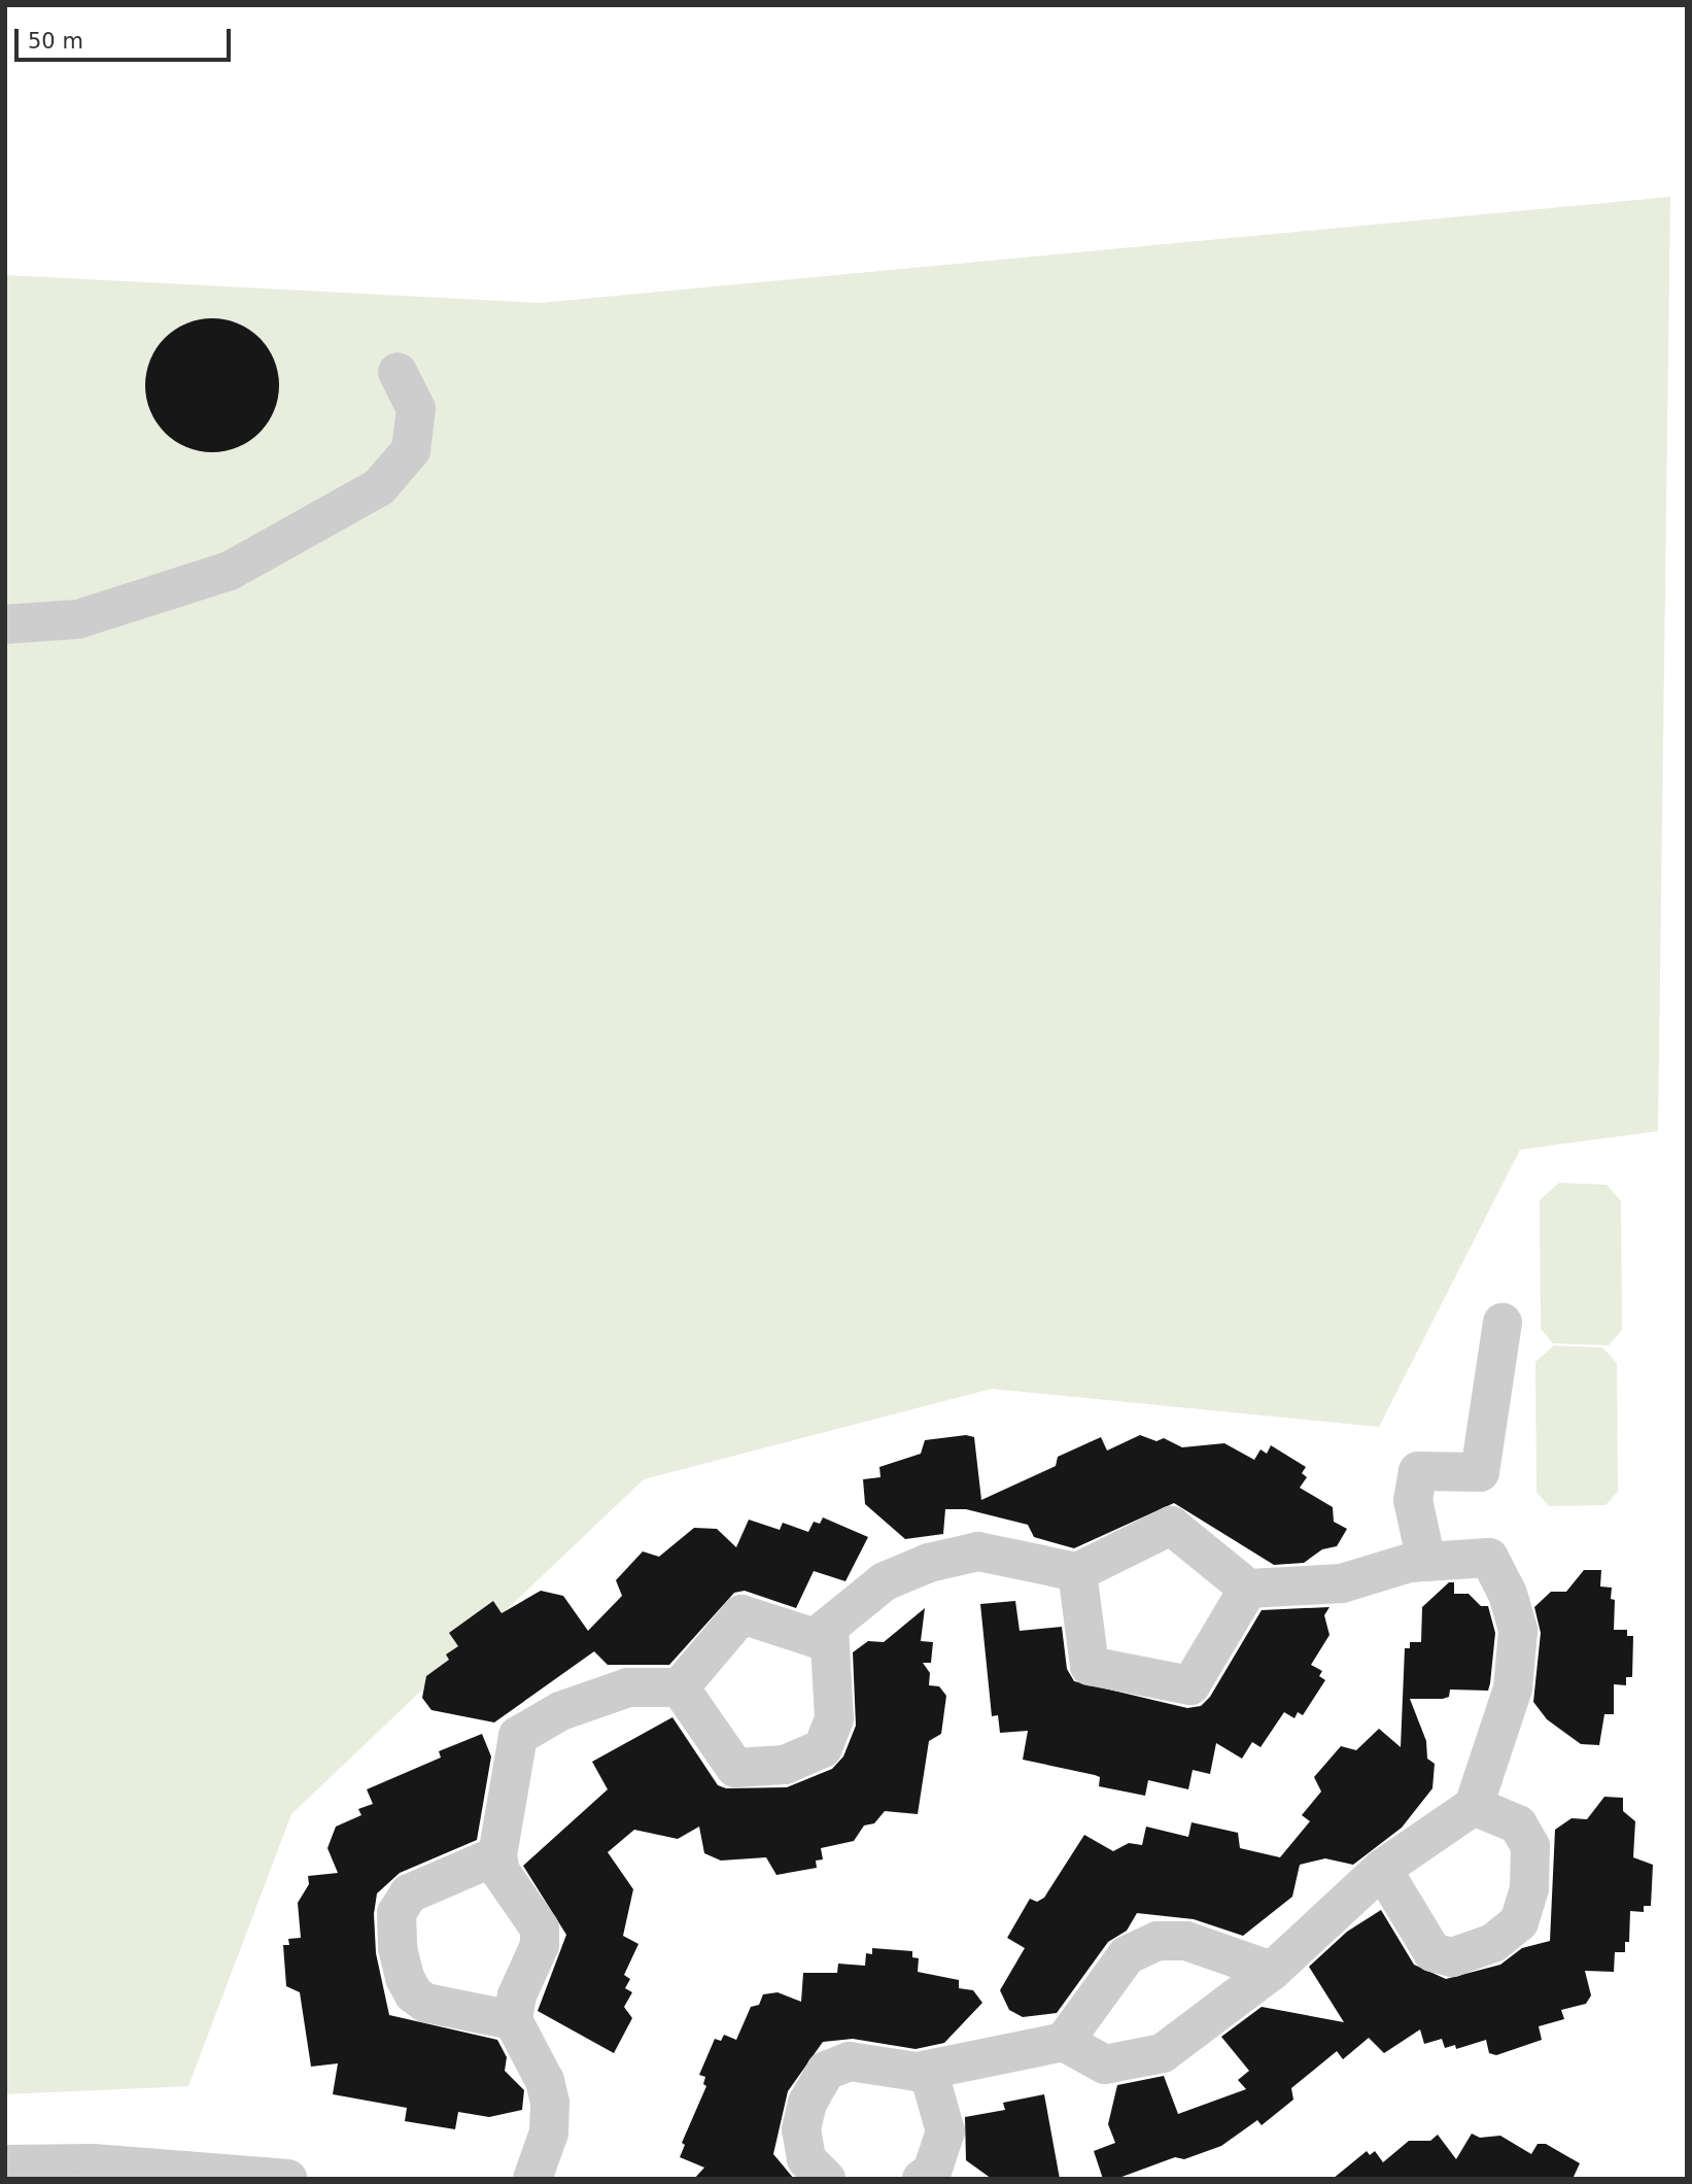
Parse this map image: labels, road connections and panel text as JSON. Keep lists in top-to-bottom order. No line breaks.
{"scale_bar":"50 m"}
